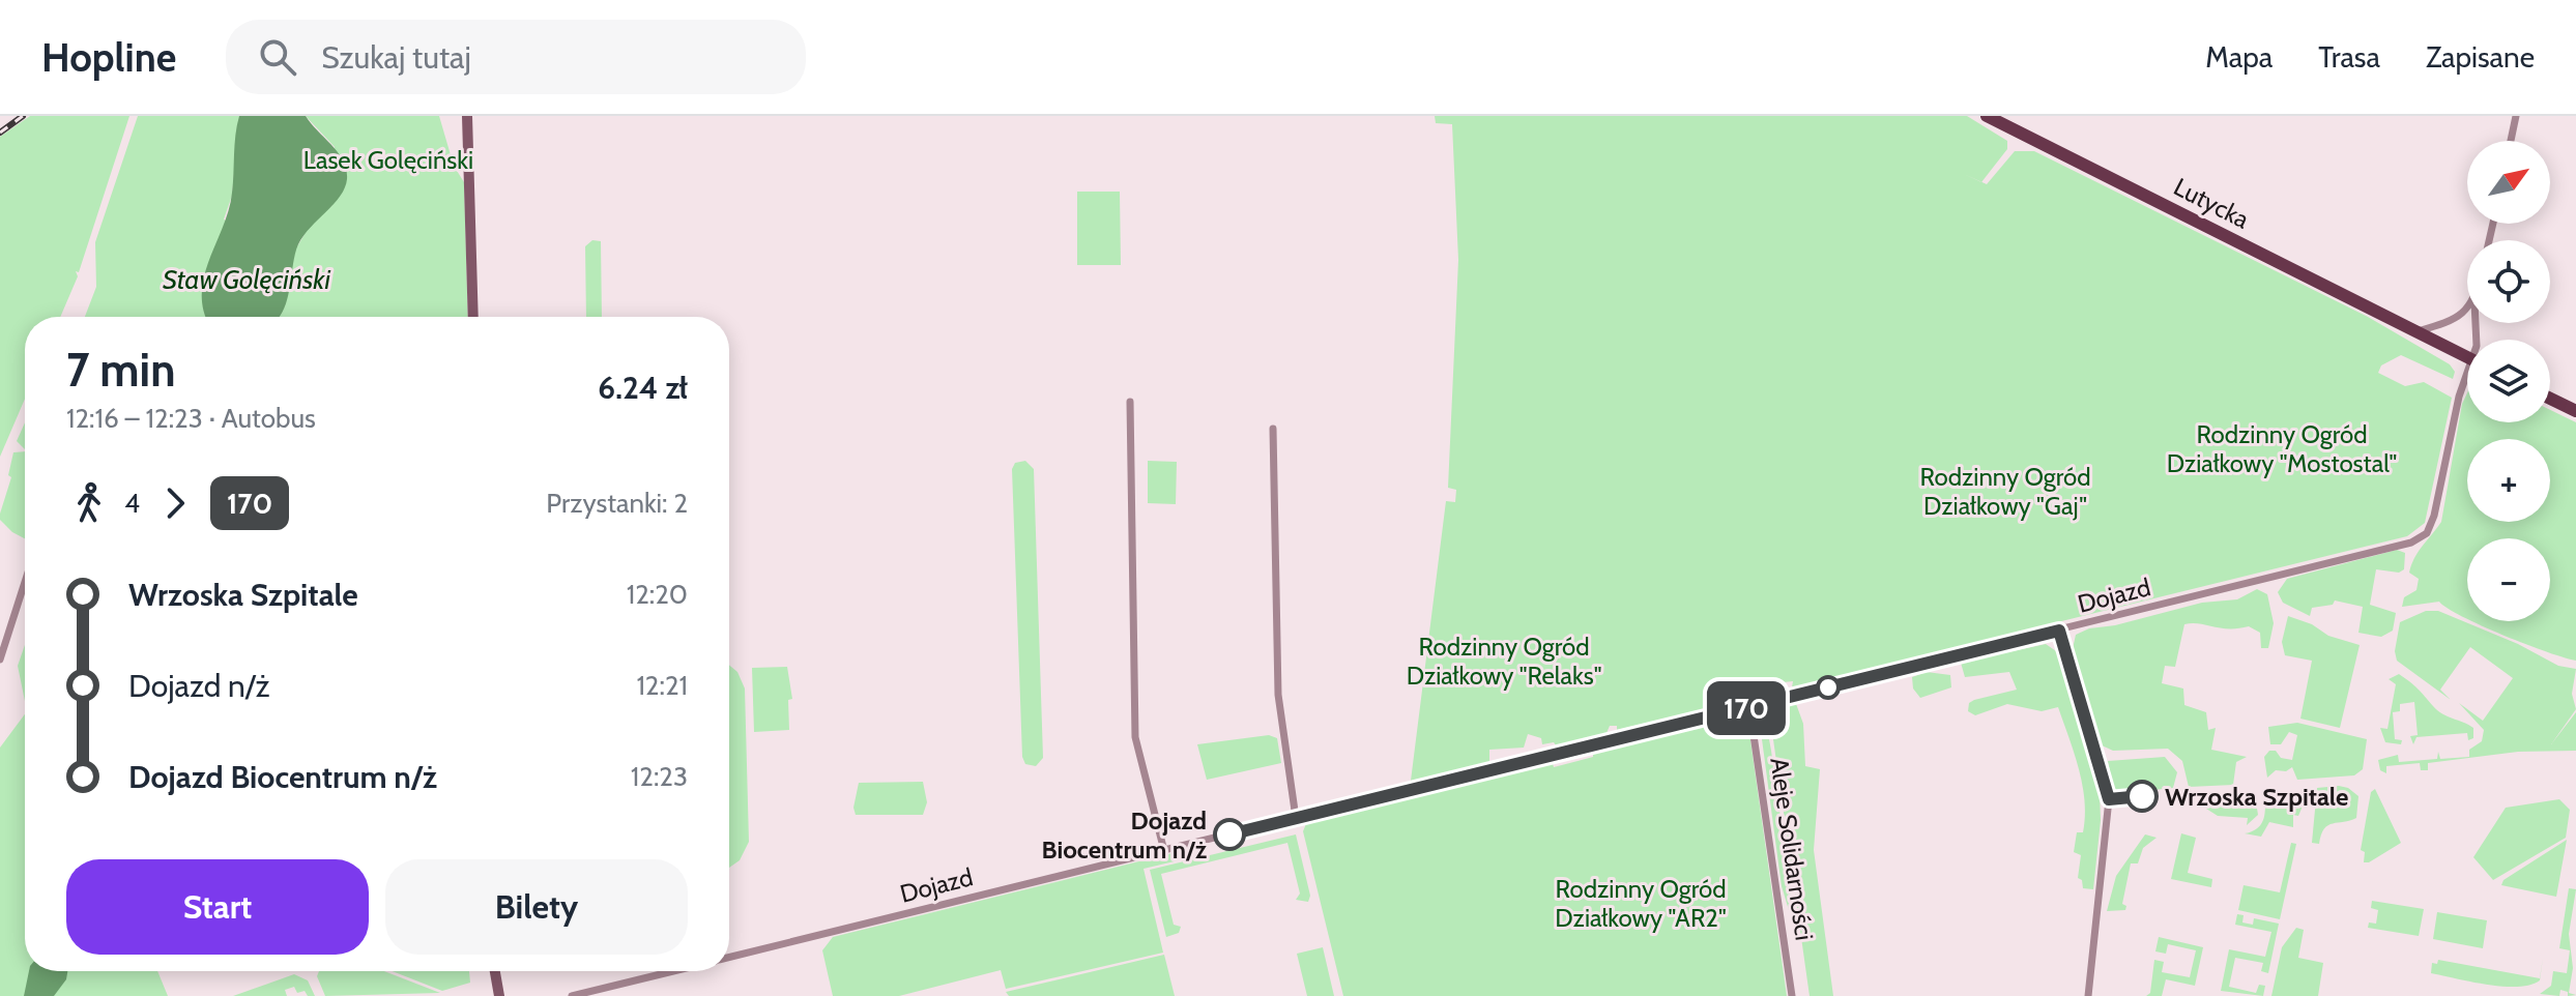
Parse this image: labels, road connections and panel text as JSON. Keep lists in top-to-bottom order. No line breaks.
{"streets":{"main road":["Lutycka"],"street":["Dojazd","Aleje Solidarności"]},"crossings":[["Dojazd","Aleje Solidarności"]],"water":["Staw Golęciński"],"parks":["Lasek Golęciński","Rodzinny Ogród Działkowy \"Mostostal\"","Rodzinny Ogród Działkowy \"Gaj\"","Rodzinny Ogród Działkowy \"Relaks\"","Rodzinny Ogród Działkowy \"AR2\""],"places":["Wrzoska Szpitale","Dojazd Biocentrum n/ż"],"lines":["bus line 170"],"north":"top right","page":{"header":"Hopline","search":"Szukaj tutaj","nav":["Mapa","Trasa","Zapisane"],"on_map":"170","map_buttons":["+","−"],"heading":["7 min","12:16 – 12:23 · Autobus","6.24 zł"],"legs":["4","170","Przystanki: 2"],"list":[{"name":"Wrzoska Szpitale","value":"12:20"},{"name":"Dojazd n/ż","value":"12:21"},{"name":"Dojazd Biocentrum n/ż","value":"12:23"}],"buttons":["Start","Bilety"]}}
